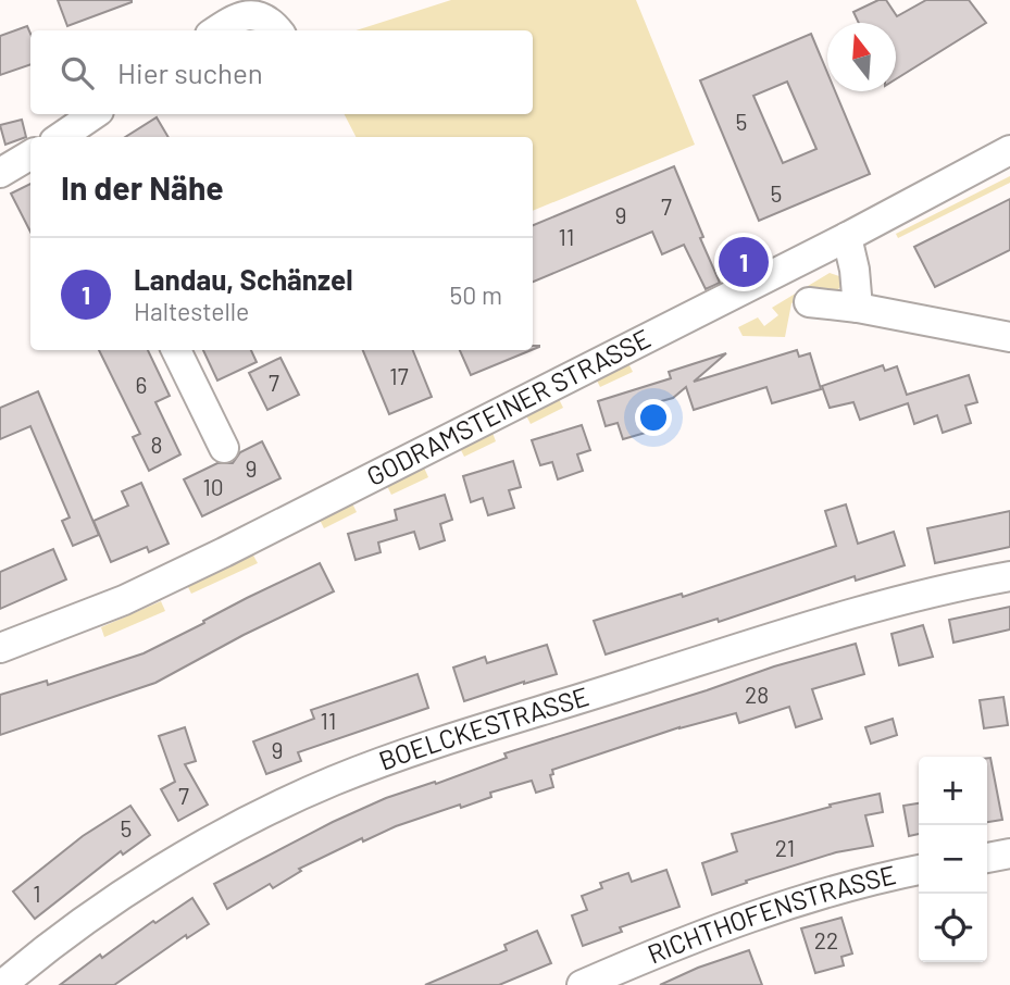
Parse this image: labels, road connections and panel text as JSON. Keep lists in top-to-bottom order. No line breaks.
{"streets":{"street":["GODRAMSTEINER STRASSE","BOELCKESTRASSE","RICHTHOFENSTRASSE"]},"house_numbers":["5","5","7","9","11","17","7","6","8","9","10","28","11","9","7","5","21","1","22"],"north":"top","page":{"search":"Hier suchen","heading":"In der Nähe","pins":"1","list":[{"mark":"1","name":"Landau, Schänzel","note":"Haltestelle","value":"50 m"}],"map_buttons":["+","−"]}}
